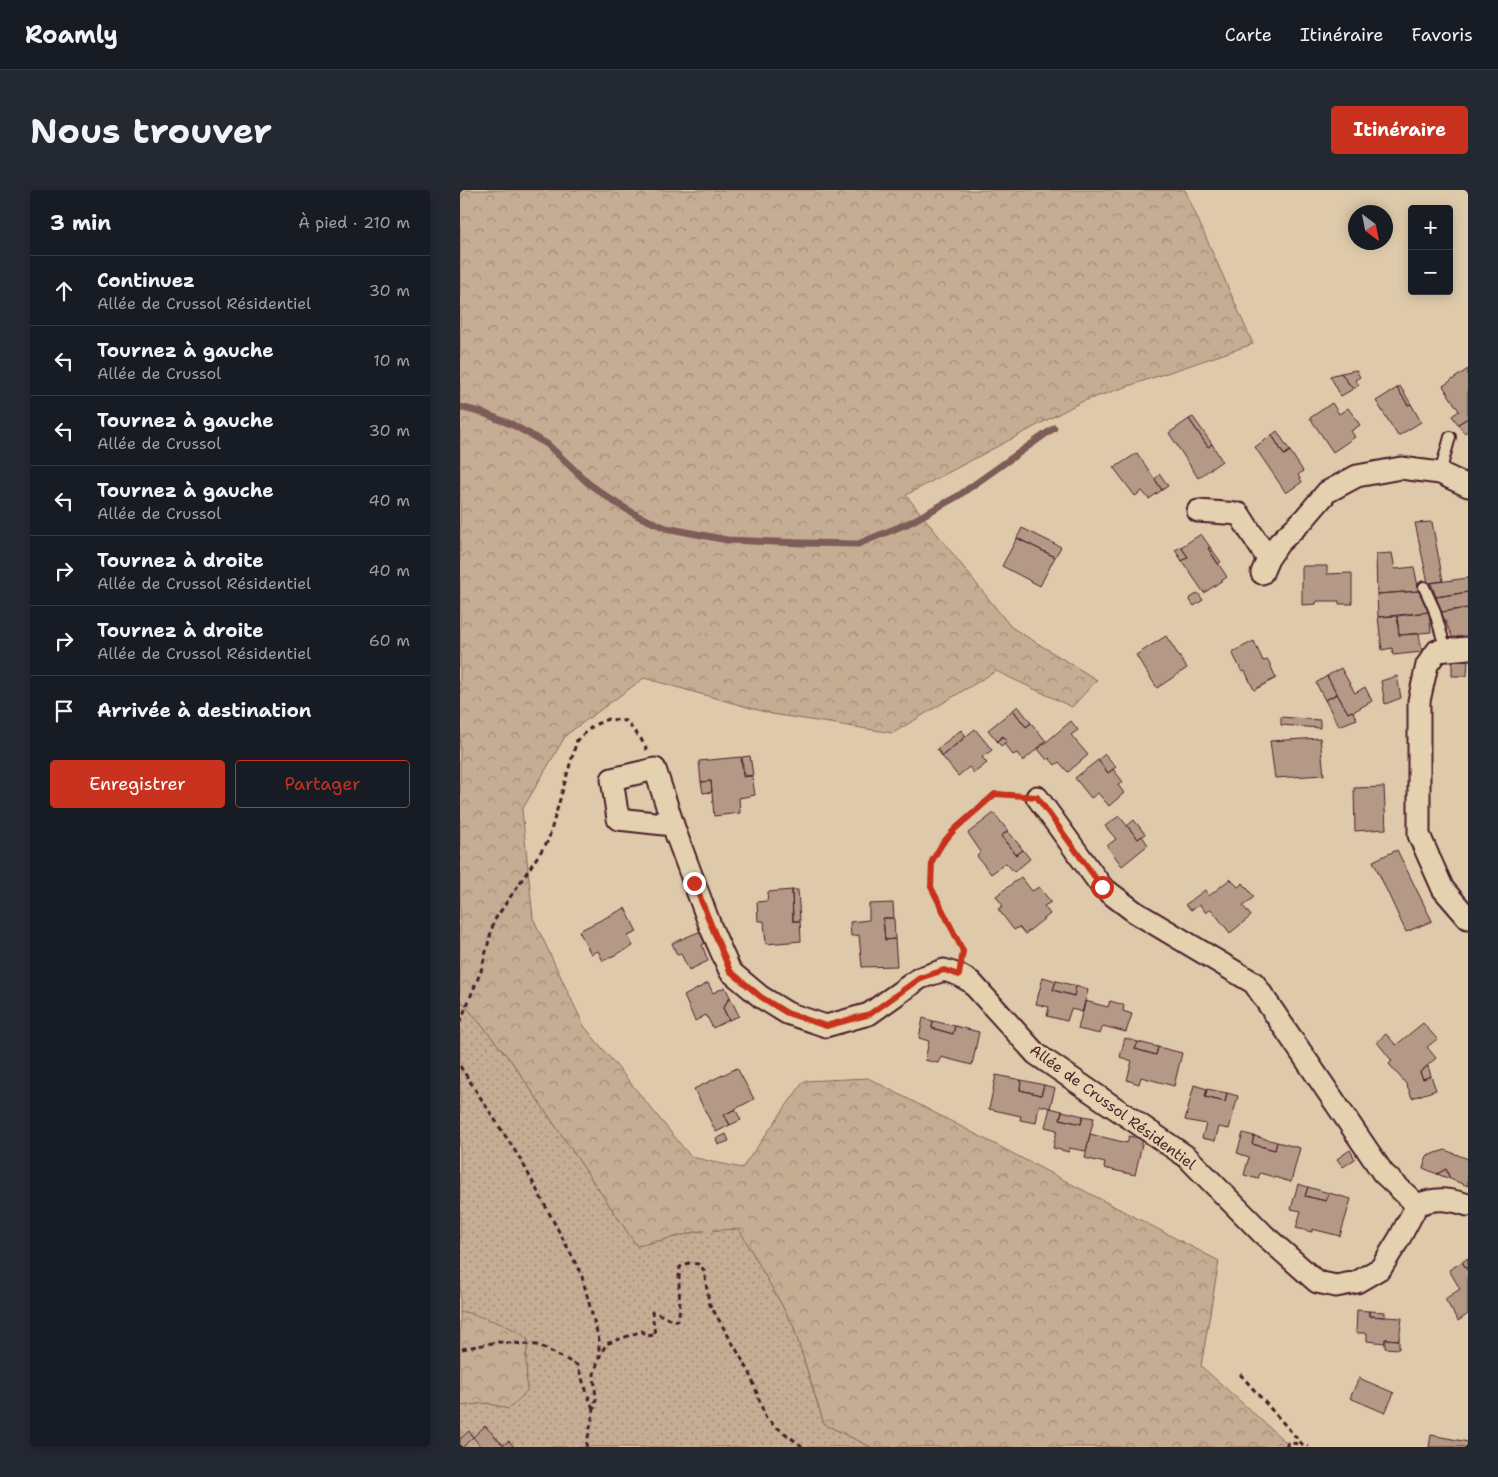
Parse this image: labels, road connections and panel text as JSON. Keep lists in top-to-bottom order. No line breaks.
{"streets":{"street":["Allée de Crussol Résidentiel"]},"north":"bottom right","page":{"header":"Roamly","nav":["Carte","Itinéraire","Favoris"],"buttons":["Itinéraire",["Enregistrer","Partager"]],"title":"Nous trouver","heading":["3 min","À pied · 210 m"],"map_buttons":["+","−"],"list":[["Continuez","Allée de Crussol Résidentiel","30 m"],["Tournez à gauche","Allée de Crussol","10 m"],["Tournez à gauche","Allée de Crussol","30 m"],["Tournez à gauche","Allée de Crussol","40 m"],["Tournez à droite","Allée de Crussol Résidentiel","40 m"],["Tournez à droite","Allée de Crussol Résidentiel","60 m"],"Arrivée à destination"]}}
